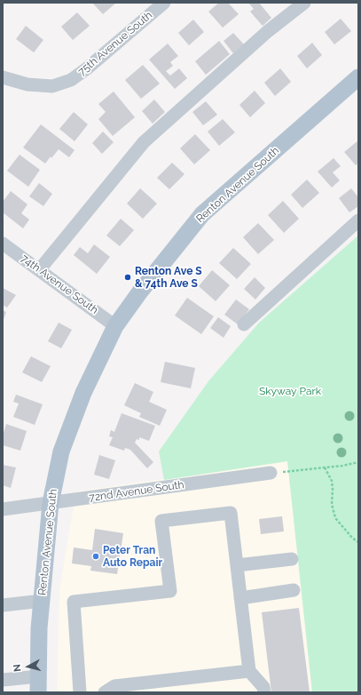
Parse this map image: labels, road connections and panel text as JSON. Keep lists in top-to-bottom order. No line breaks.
{"streets":{"main road":["Renton Avenue South"],"street":["75th Avenue South","74th Avenue South","72nd Avenue South"]},"crossings":[["Renton Avenue South","74th Avenue South"],["Renton Avenue South","72nd Avenue South"]],"parks":["Skyway Park"],"places":["Renton Ave S & 74th Ave S","Peter Tran Auto Repair"],"north":"left"}
